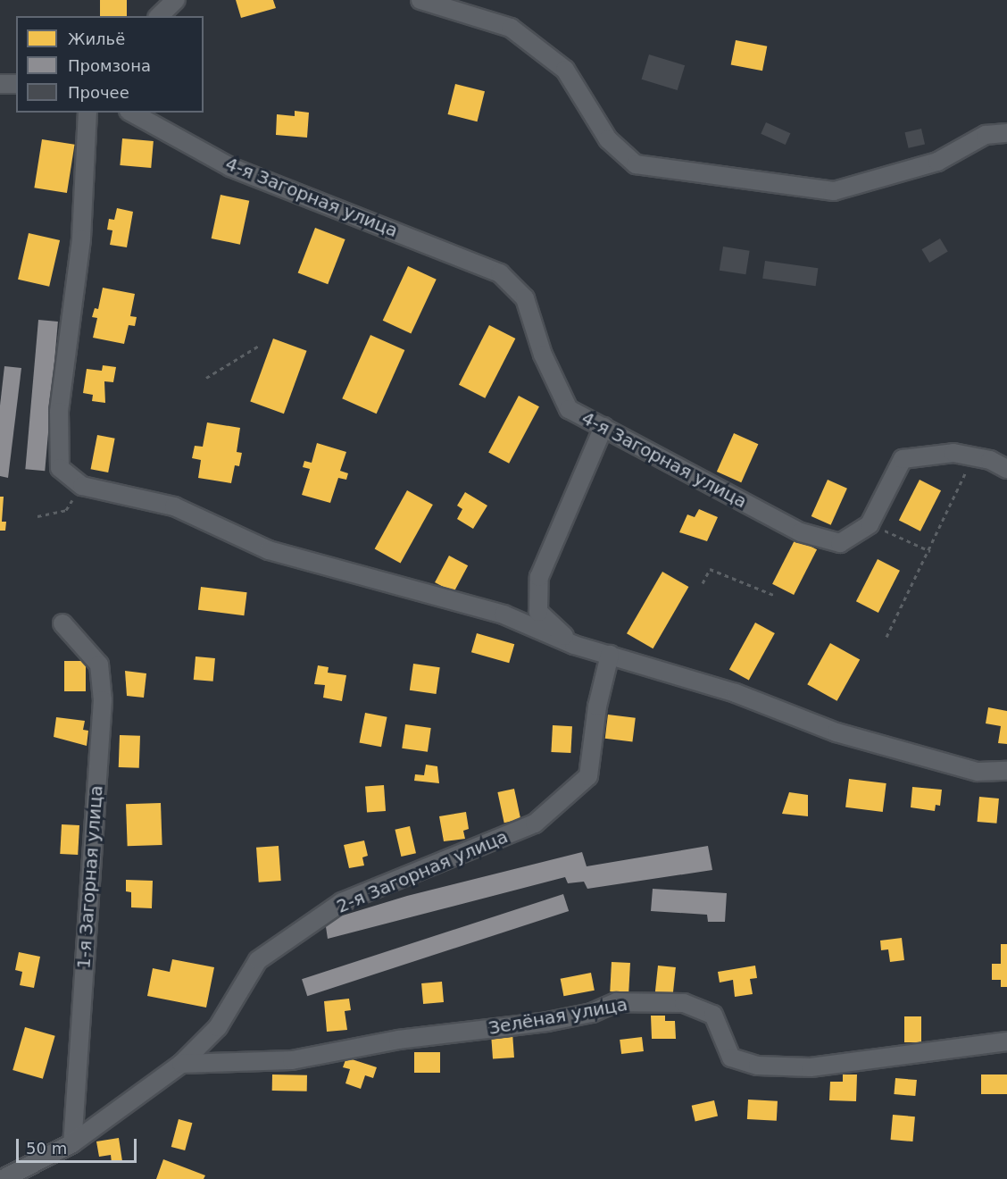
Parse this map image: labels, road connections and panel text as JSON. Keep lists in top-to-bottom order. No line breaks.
{"streets":{"street":["4-я Загорная улица","2-я Загорная улица","1-я Загорная улица","Зелёная улица"]},"crossings":[["2-я Загорная улица","Зелёная улица"]],"legend":["Жильё","Промзона","Прочее"],"scale_bar":"50 m"}
